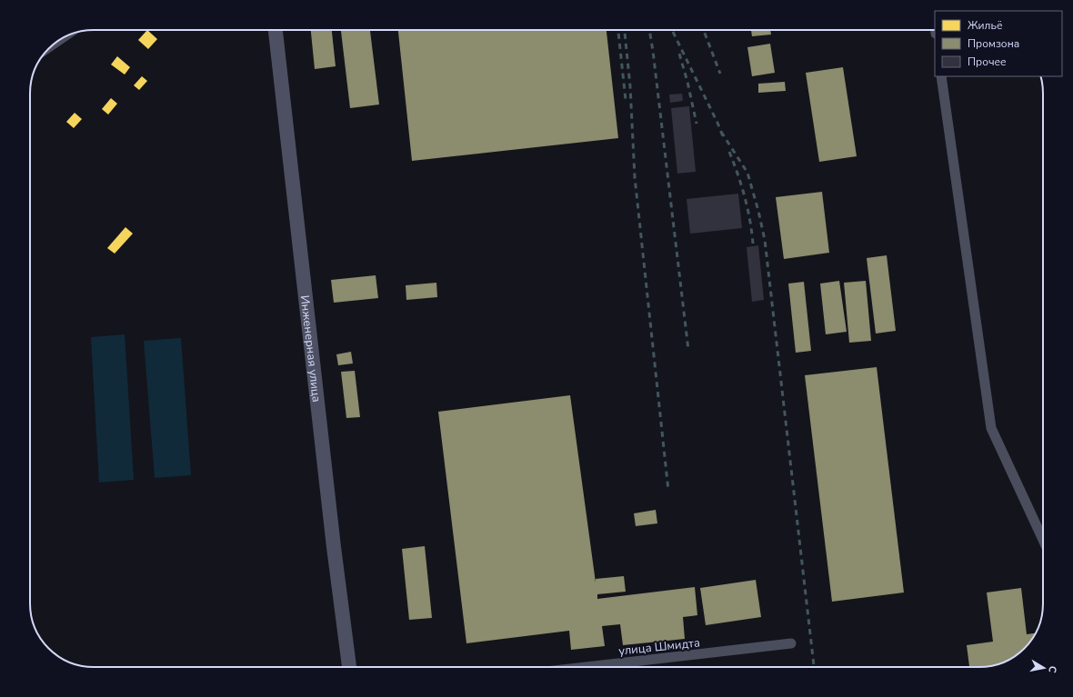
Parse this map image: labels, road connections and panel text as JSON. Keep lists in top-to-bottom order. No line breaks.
{"streets":{"street":["Инженерная улица","улица Шмидта"]},"legend":["Жильё","Промзона","Прочее"],"north":"right"}
